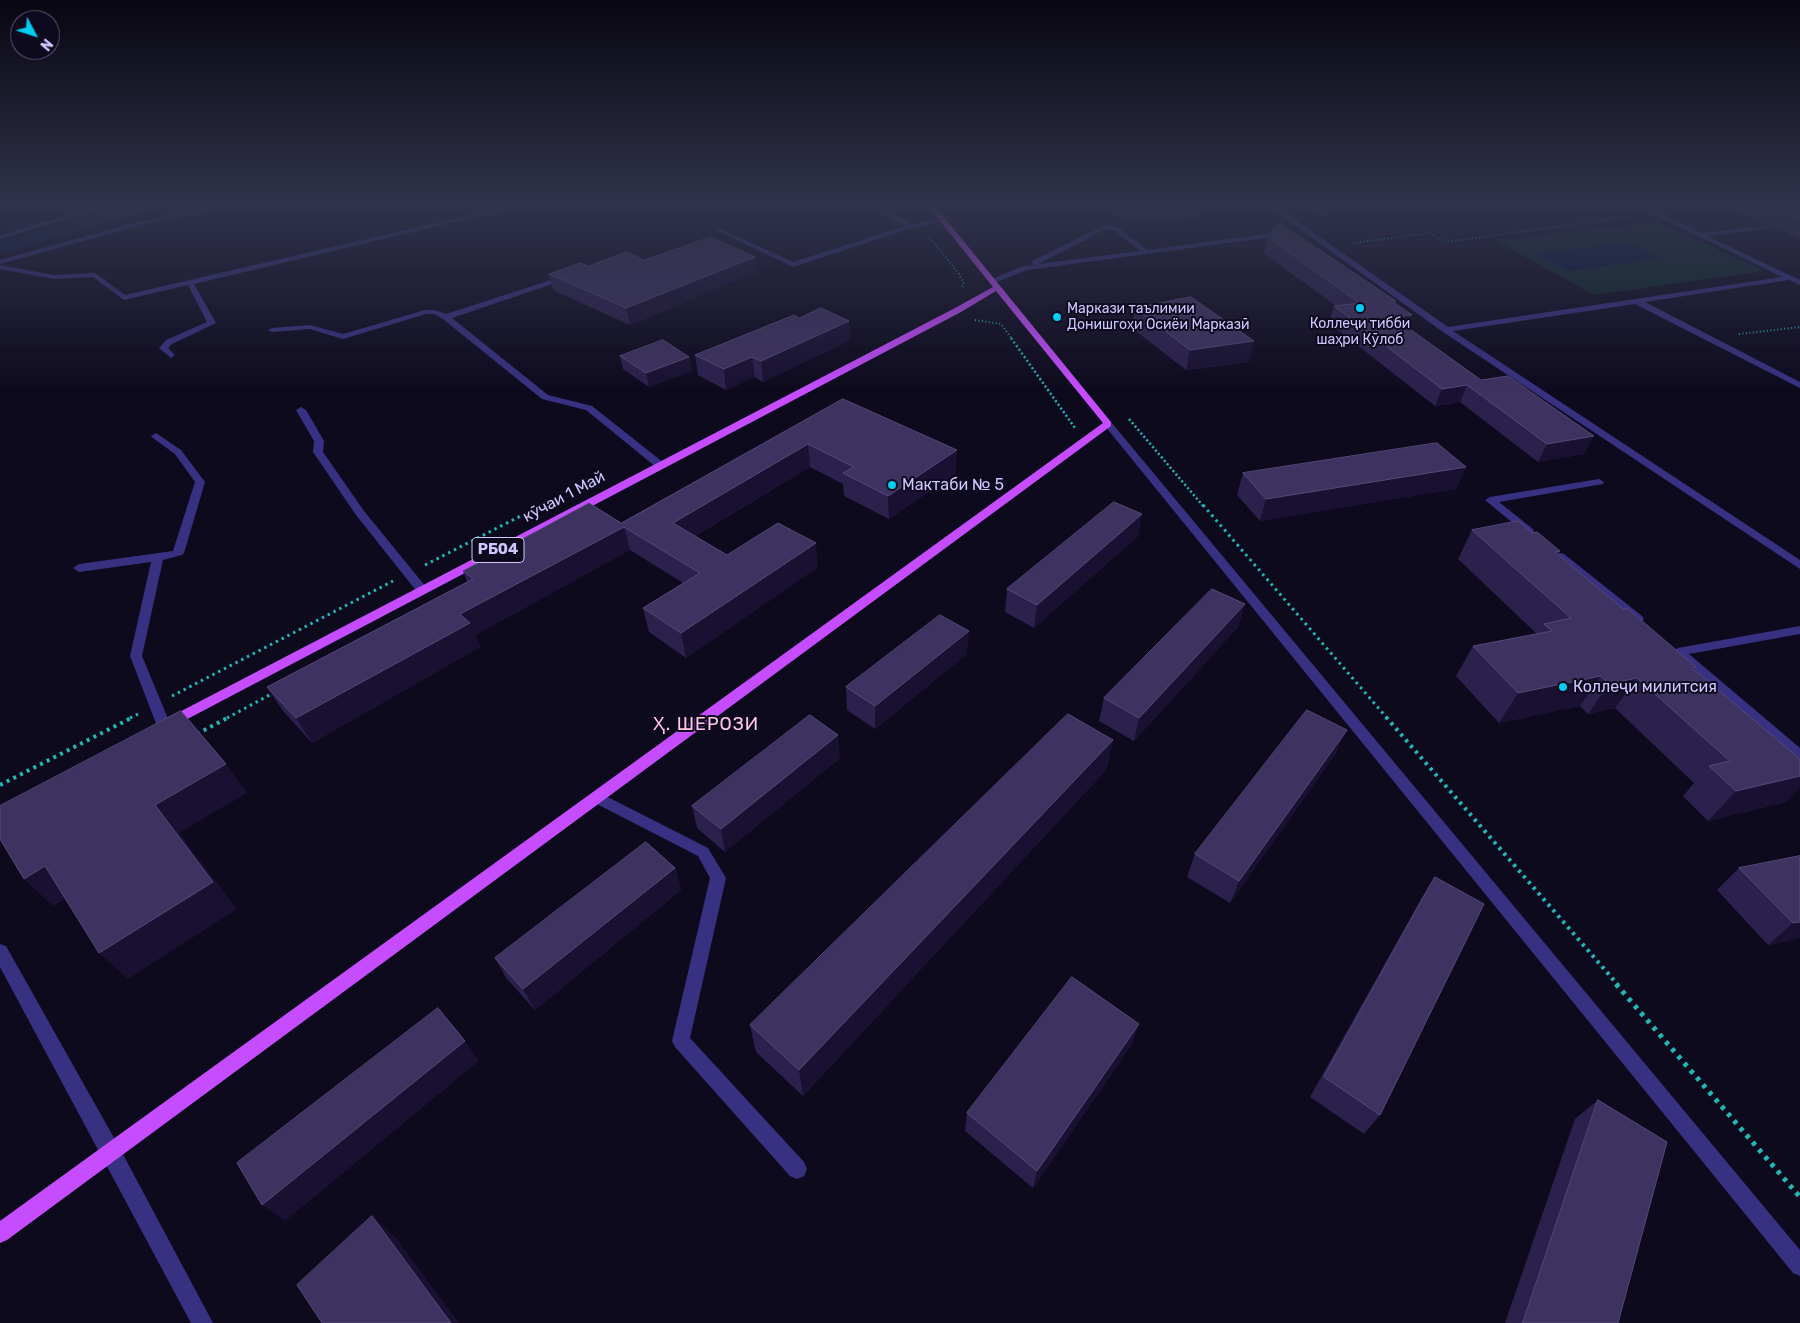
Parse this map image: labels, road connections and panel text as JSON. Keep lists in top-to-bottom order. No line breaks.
{"streets":{"main road":["кӯчаи 1 Май","РБ04"]},"districts":["Ҳ. ШЕРОЗИ"],"places":["Коллеҷи тибби шаҳри Кӯлоб","Маркази таълимии Донишгоҳи Осиёи Марказӣ","Мактаби № 5","Коллеҷи милитсия"],"north":"bottom right"}
